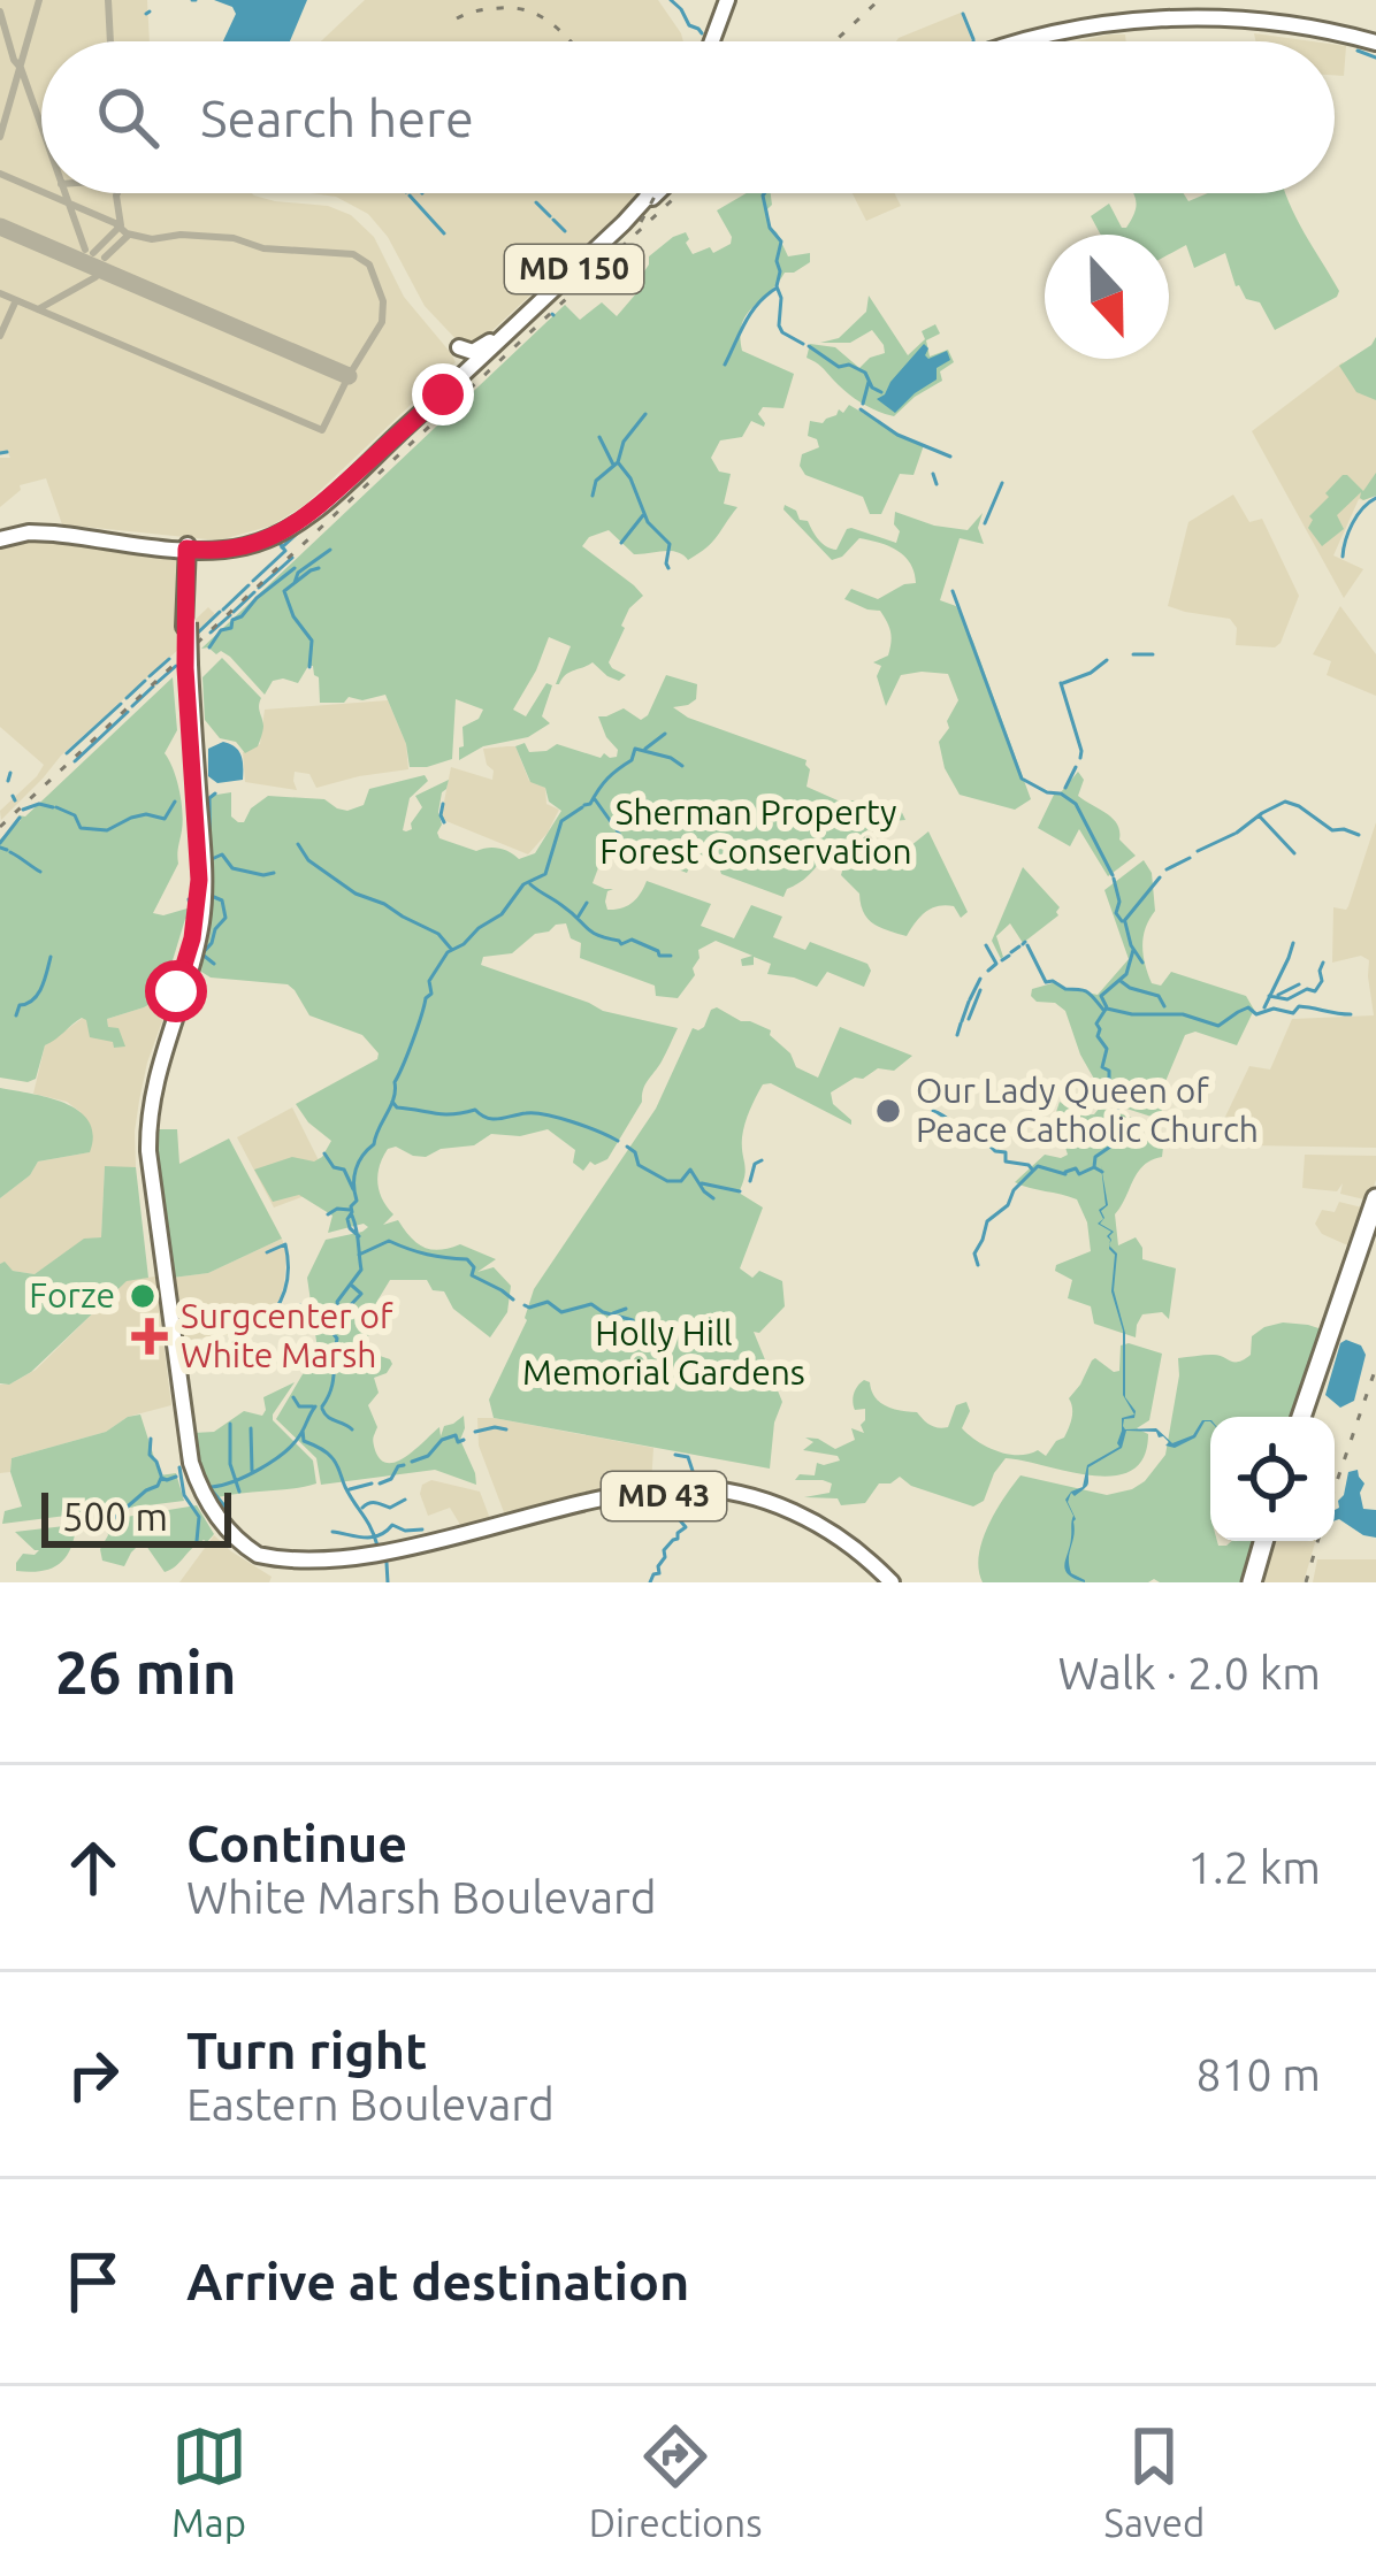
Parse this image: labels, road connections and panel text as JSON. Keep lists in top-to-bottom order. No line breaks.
{"streets":{"main road":["MD 150","MD 43"]},"parks":["Sherman Property Forest Conservation","Holly Hill Memorial Gardens"],"places":{"other":["Our Lady Queen of Peace Catholic Church","Forze"],"health":["Surgcenter of White Marsh"]},"scale_bar":"500 m","north":"bottom","page":{"search":"Search here","scale":"500 m","heading":["26 min","Walk · 2.0 km"],"list":[["Continue","White Marsh Boulevard","1.2 km"],["Turn right","Eastern Boulevard","810 m"],"Arrive at destination"],"nav":["Map","Directions","Saved"]}}
